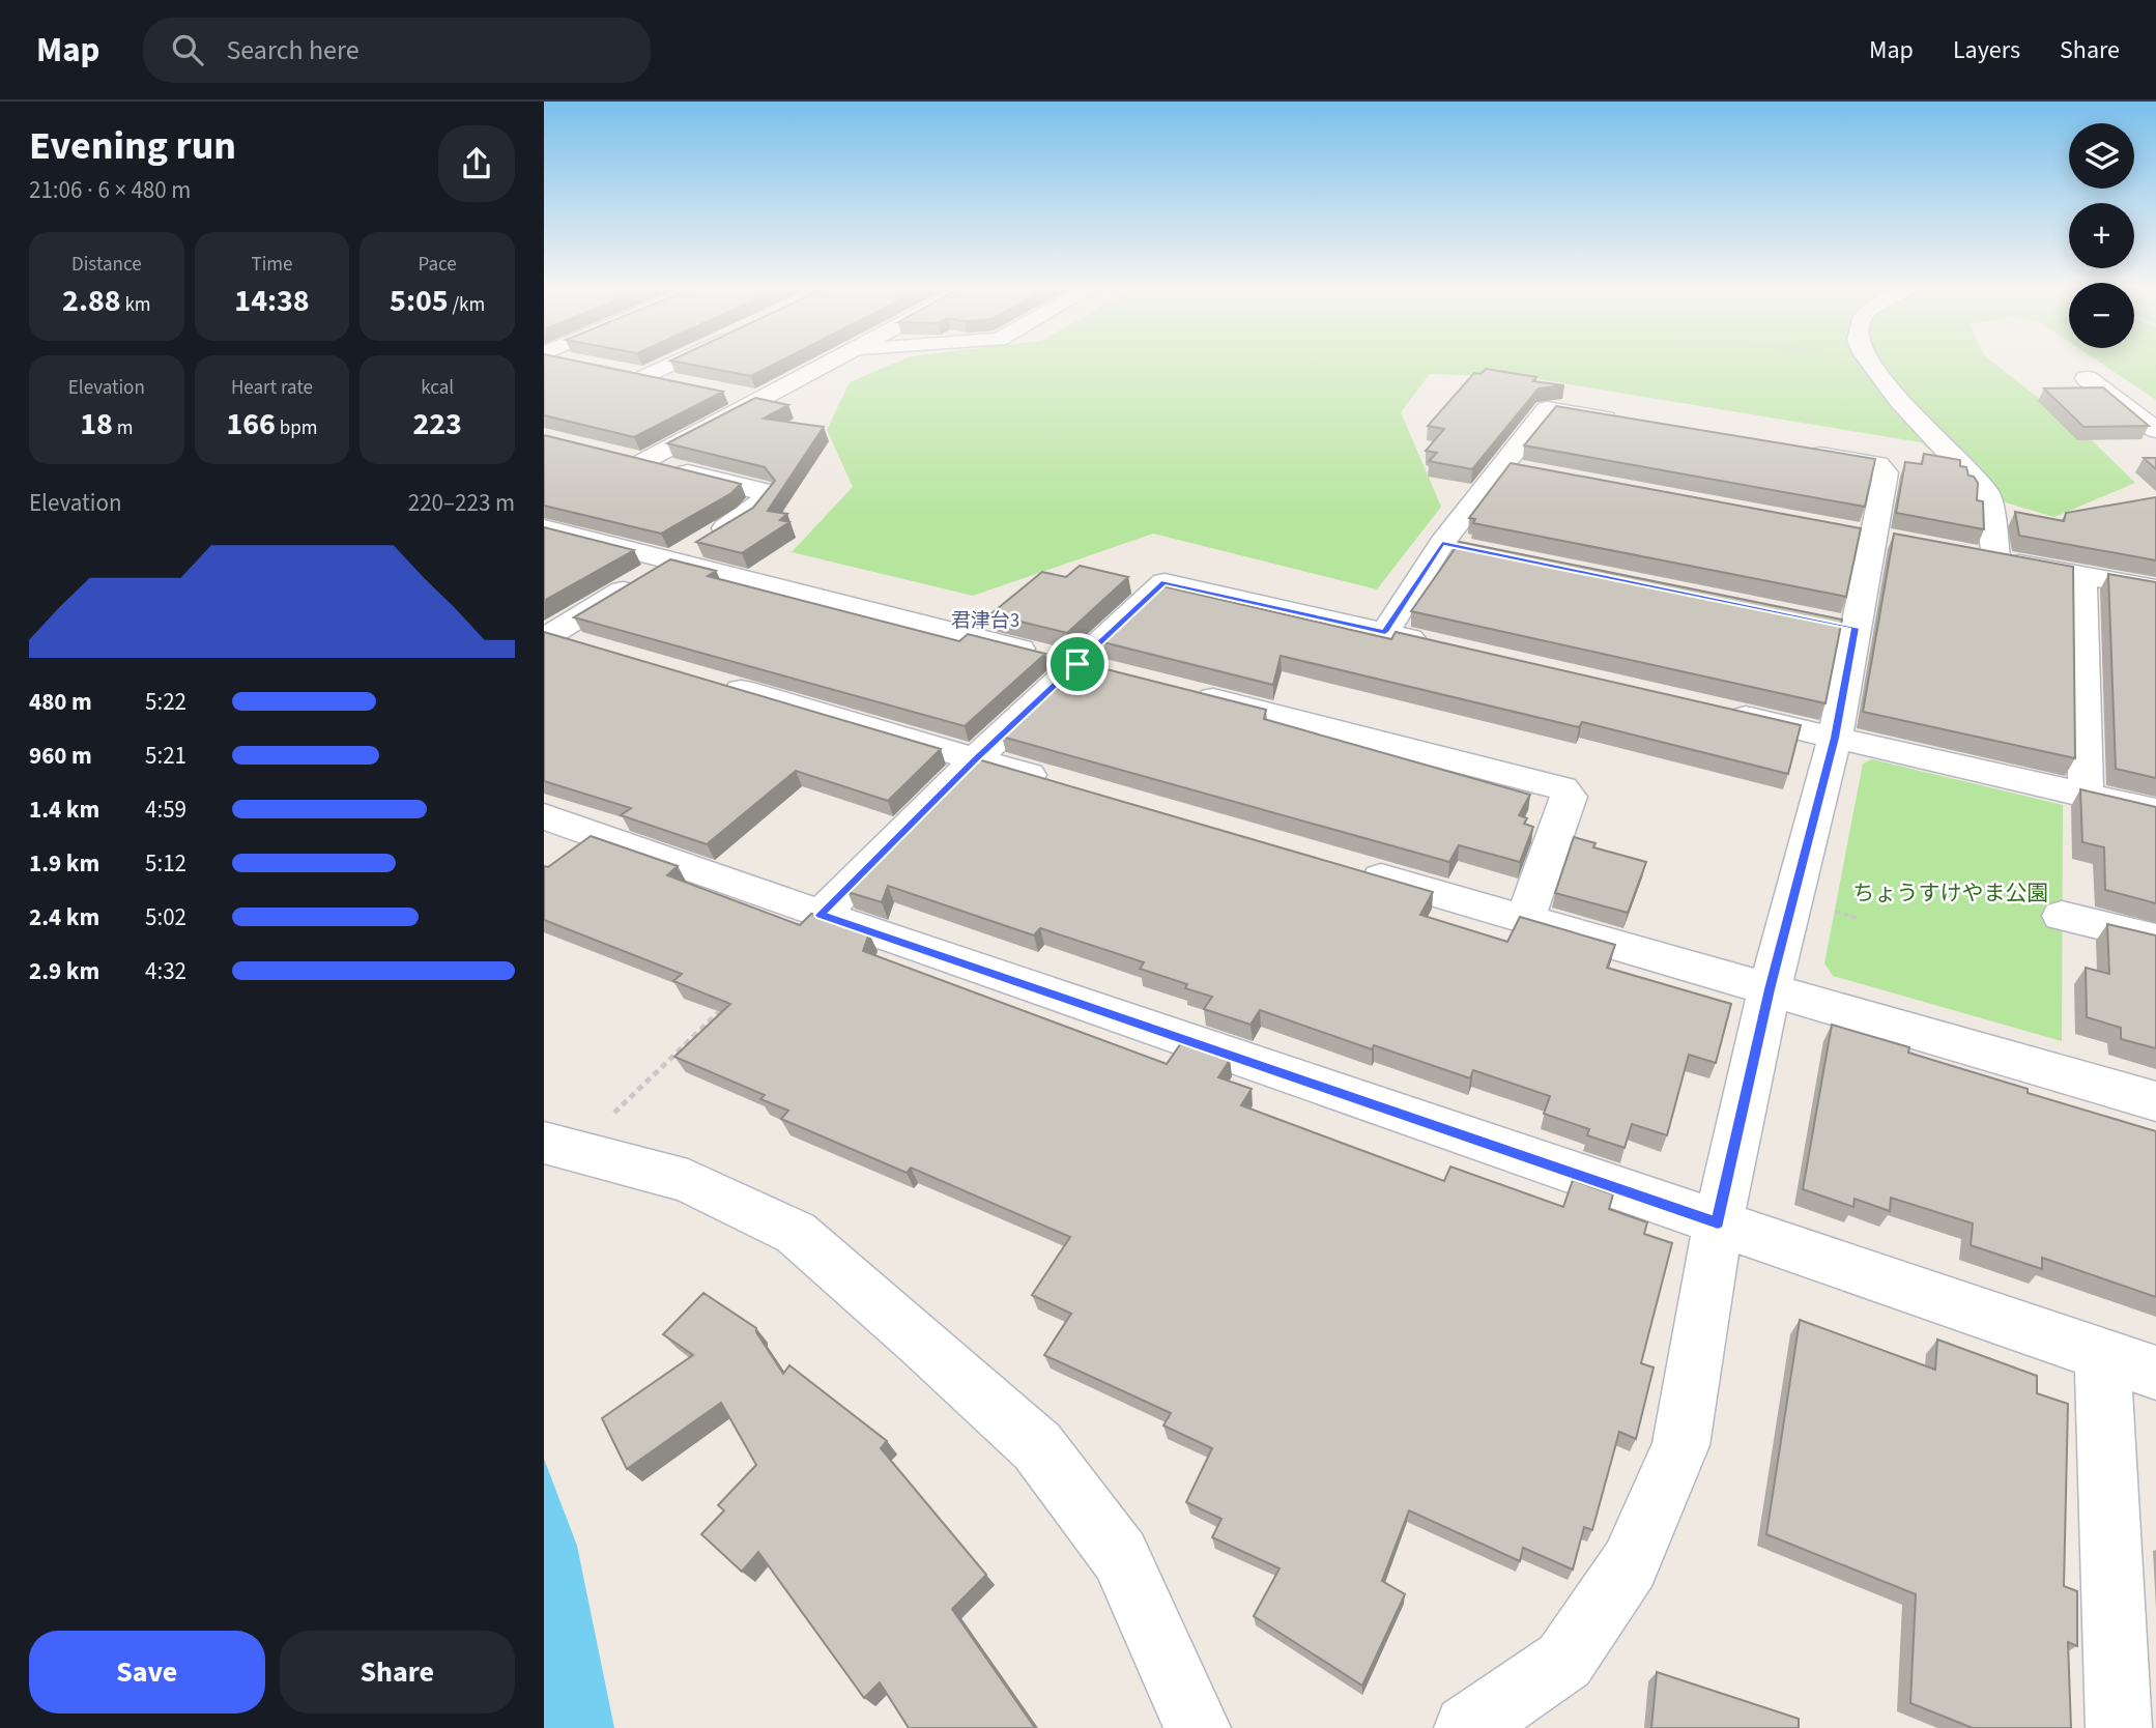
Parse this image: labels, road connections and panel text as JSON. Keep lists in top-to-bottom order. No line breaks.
{"districts":["君津台3"],"parks":["ちょうすけやま公園"],"page":{"header":"Map","search":"Search here","nav":["Map","Layers","Share"],"heading":["Evening run","21:06 · 6 × 480 m"],"map_buttons":["+","−"],"stats":[["Distance","2.88 km"],["Time","14:38"],["Pace","5:05 /km"],["Elevation","18 m"],["Heart rate","166 bpm"],["kcal","223"]],"chart":["Elevation","220–223 m"],"list":[{"name":"480 m","note":"5:22"},{"name":"960 m","note":"5:21"},{"name":"1.4 km","note":"4:59"},{"name":"1.9 km","note":"5:12"},{"name":"2.4 km","note":"5:02"},{"name":"2.9 km","note":"4:32"}],"buttons":["Save","Share"]}}
